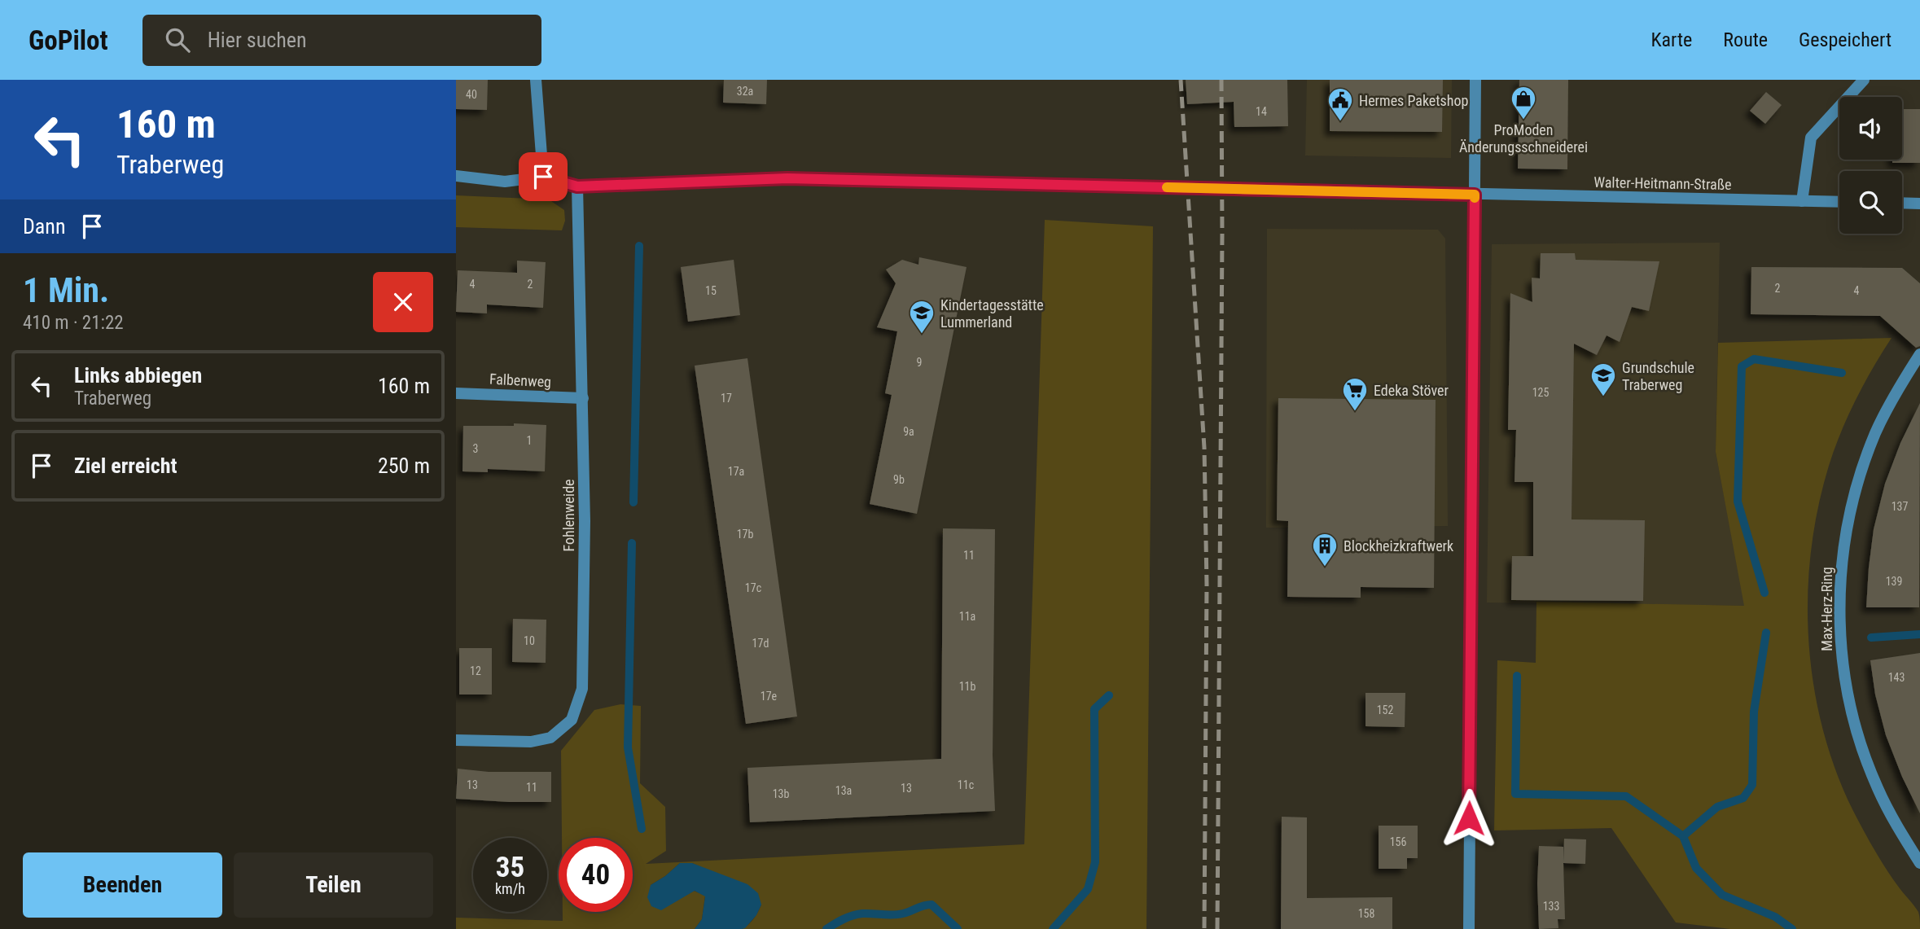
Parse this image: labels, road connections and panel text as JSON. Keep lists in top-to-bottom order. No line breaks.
{"streets":{"street":["Walter-Heitmann-Straße","Falbenweg","Fohlenweide","Max-Herz-Ring"]},"crossings":[["Walter-Heitmann-Straße","Fohlenweide"],["Falbenweg","Fohlenweide"]],"places":{"shop":["ProModen Änderungsschneiderei"],"public building":["Hermes Paketshop"],"school or university":["Kindertagesstätte Lummerland","Grundschule Traberweg"],"supermarket":["Edeka Stöver"],"building":["Blockheizkraftwerk"]},"house_numbers":["32a","40","14","4","2","2","15","4","9","125","17","9a","1","3","17a","9b","137","17b","11","139","17c","11a","10","17d","12","143","11b","17e","152","13","11c","11","13","13a","13b","156","133","158"],"page":{"header":"GoPilot","search":"Hier suchen","nav":["Karte","Route","Gespeichert"],"turn":["160 m","Traberweg"],"then":"Dann","heading":["1 Min.","410 m · 21:22"],"list":[{"name":"Links abbiegen","note":"Traberweg","value":"160 m"},{"name":"Ziel erreicht","value":"250 m"}],"speed":"35 km/h","limit":"40","buttons":["Beenden","Teilen"]}}
